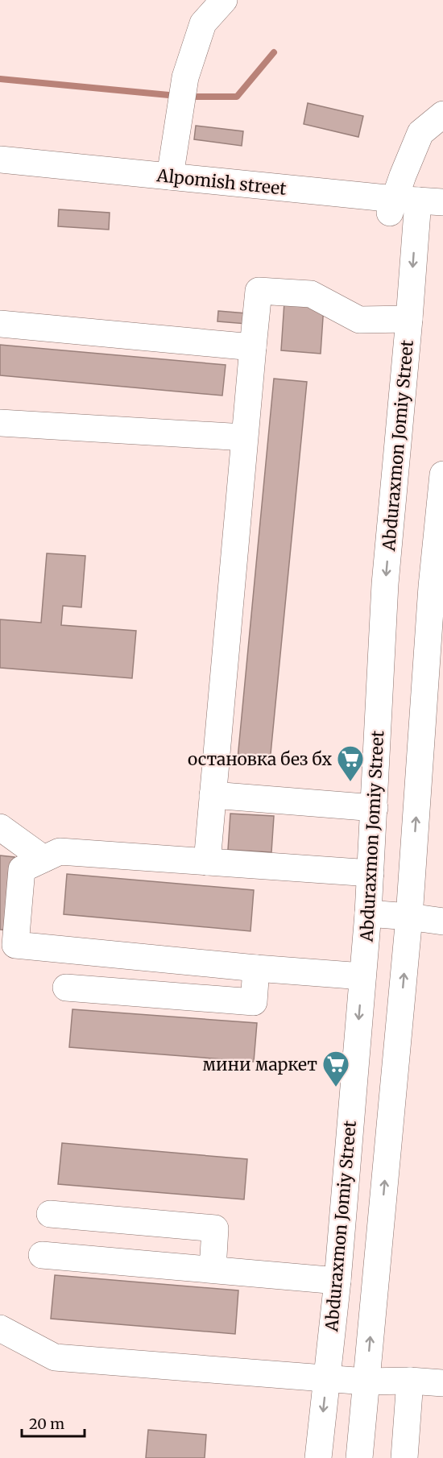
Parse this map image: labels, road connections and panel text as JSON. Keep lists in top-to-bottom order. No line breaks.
{"streets":{"street":["Alpomish street","Abduraxmon Jomiy Street"]},"crossings":[["Alpomish street","Abduraxmon Jomiy Street"]],"places":{"supermarket":["остановка без бх","мини маркет"]},"scale_bar":"20 m"}
